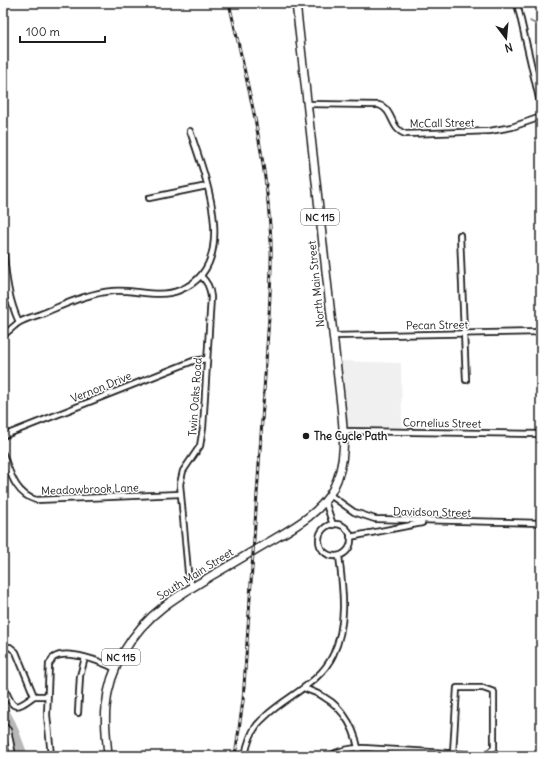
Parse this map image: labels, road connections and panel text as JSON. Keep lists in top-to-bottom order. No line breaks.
{"streets":{"main road":["NC 115","North Main Street","South Main Street"],"street":["McCall Street","Pecan Street","Vernon Drive","Twin Oaks Road","Cornelius Street","Meadowbrook Lane","Davidson Street"]},"crossings":[["McCall Street","North Main Street"],["North Main Street","Pecan Street"],["North Main Street","Cornelius Street"],["North Main Street","Davidson Street"],["North Main Street","South Main Street"],["Vernon Drive","Twin Oaks Road"],["Twin Oaks Road","Meadowbrook Lane"],["Twin Oaks Road","South Main Street"]],"places":["The Cycle Path"],"scale_bar":"100 m","north":"bottom"}
